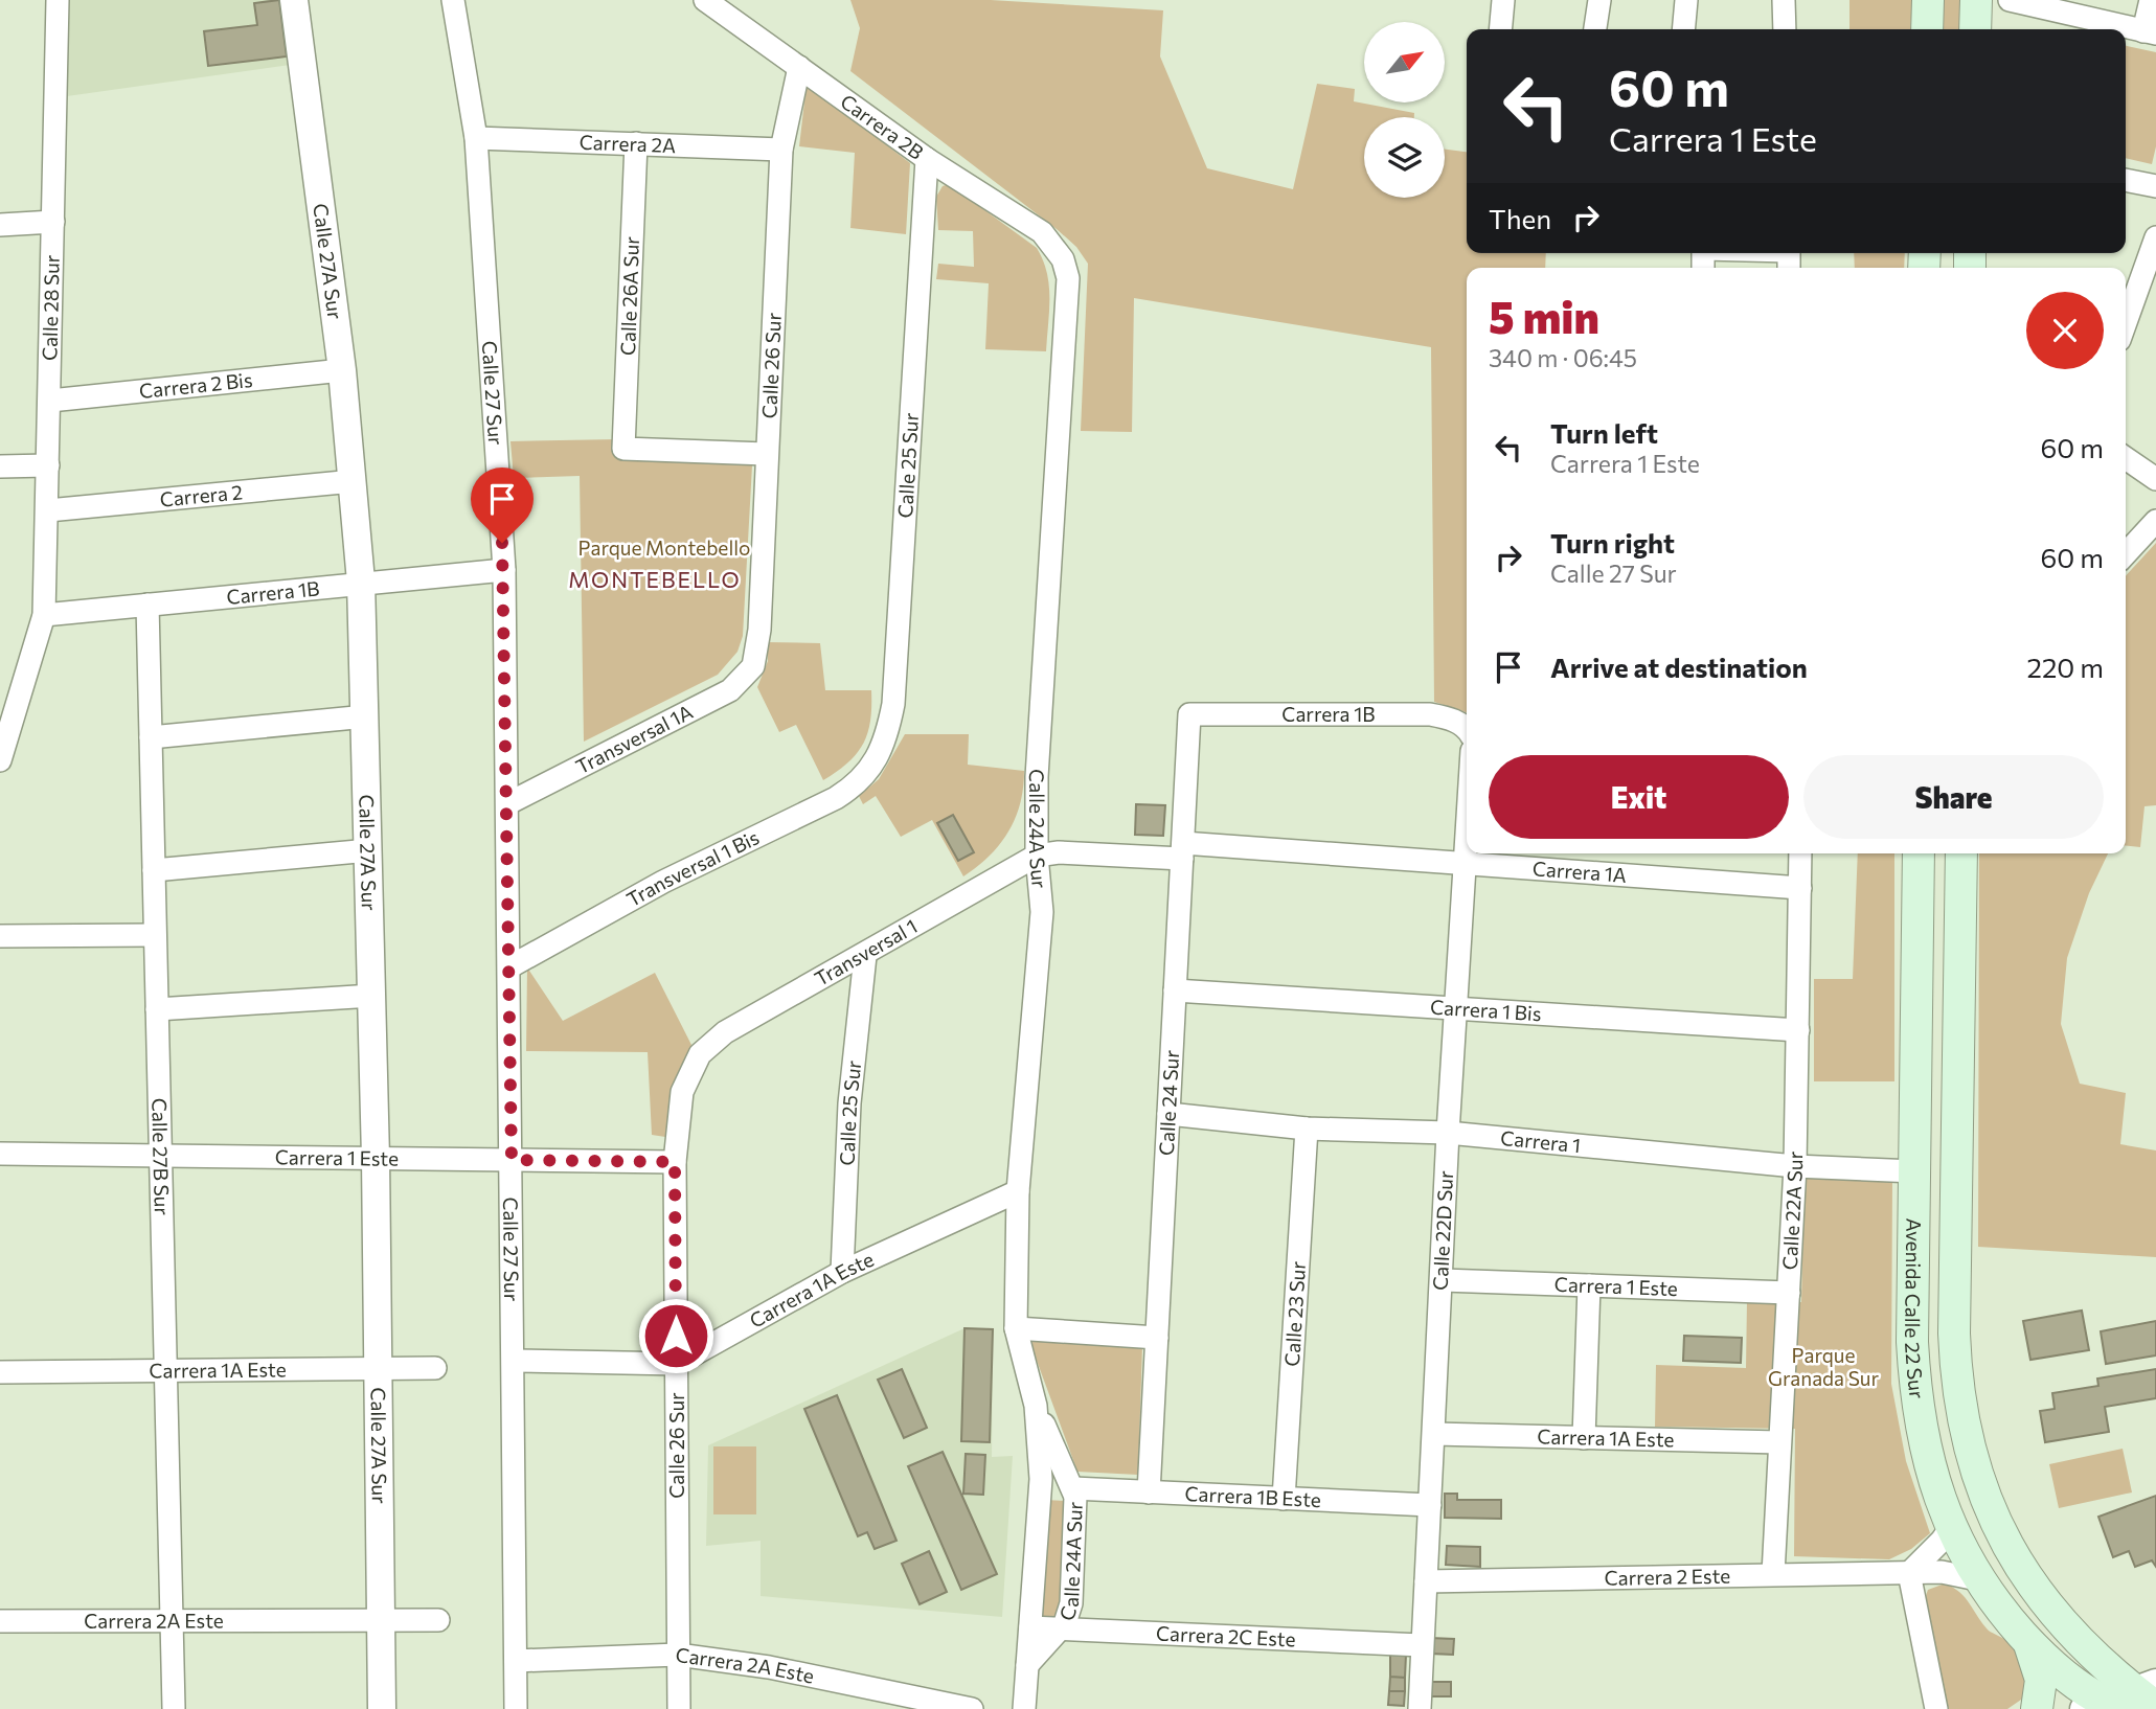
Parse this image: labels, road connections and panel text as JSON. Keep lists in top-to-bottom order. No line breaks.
{"streets":{"main road":["Avenida Calle 22 Sur"],"street":["Carrera 2B","Carrera 2A","Calle 27A Sur","Calle 26A Sur","Calle 28 Sur","Calle 26 Sur","Carrera 2 Bis","Calle 27 Sur","Calle 25 Sur","Carrera 2","Carrera 1B","Transversal 1A","Calle 24A Sur","Transversal 1 Bis","Carrera 1A","Transversal 1","Carrera 1 Bis","Calle 24 Sur","Carrera 1","Calle 27B Sur","Carrera 1 Este","Calle 22A Sur","Calle 22D Sur","Carrera 1A Este","Calle 23 Sur","Carrera 1B Este","Carrera 2 Este","Carrera 2A Este","Carrera 2C Este"]},"crossings":[["Carrera 2B","Calle 26 Sur"],["Carrera 2B","Calle 25 Sur"],["Carrera 2B","Calle 24A Sur"],["Carrera 2A","Calle 26A Sur"],["Carrera 2A","Calle 26 Sur"],["Carrera 2A","Calle 27 Sur"],["Calle 27A Sur","Carrera 2 Bis"],["Calle 27A Sur","Carrera 2"],["Calle 27A Sur","Carrera 1B"],["Calle 27A Sur","Carrera 1 Este"],["Calle 27A Sur","Carrera 1A Este"],["Calle 27A Sur","Carrera 2A Este"],["Calle 26A Sur","Calle 26 Sur"],["Calle 28 Sur","Carrera 2 Bis"],["Calle 28 Sur","Carrera 2"],["Calle 28 Sur","Carrera 1B"],["Calle 26 Sur","Transversal 1A"],["Calle 26 Sur","Transversal 1"],["Calle 26 Sur","Carrera 1 Este"],["Calle 26 Sur","Carrera 1A Este"],["Calle 26 Sur","Carrera 2A Este"],["Calle 27 Sur","Carrera 1B"],["Calle 27 Sur","Transversal 1A"],["Calle 27 Sur","Transversal 1 Bis"],["Calle 27 Sur","Carrera 1 Este"],["Calle 27 Sur","Carrera 2A Este"],["Calle 25 Sur","Transversal 1 Bis"],["Calle 25 Sur","Transversal 1"],["Calle 25 Sur","Carrera 1A Este"],["Carrera 1B","Calle 24 Sur"],["Carrera 1B","Calle 27B Sur"],["Calle 24A Sur","Carrera 1A"],["Calle 24A Sur","Transversal 1"],["Calle 24A Sur","Carrera 1A Este"],["Calle 24A Sur","Carrera 1B Este"],["Calle 24A Sur","Carrera 2C Este"],["Carrera 1A","Transversal 1"],["Carrera 1A","Calle 24 Sur"],["Carrera 1A","Calle 22A Sur"],["Carrera 1A","Calle 22D Sur"],["Carrera 1 Bis","Calle 24 Sur"],["Carrera 1 Bis","Calle 22A Sur"],["Carrera 1 Bis","Calle 22D Sur"],["Calle 24 Sur","Carrera 1"],["Calle 24 Sur","Carrera 1B Este"],["Carrera 1","Calle 22A Sur"],["Carrera 1","Calle 22D Sur"],["Carrera 1","Avenida Calle 22 Sur"],["Carrera 1","Calle 23 Sur"],["Calle 27B Sur","Carrera 1 Este"],["Calle 27B Sur","Carrera 1A Este"],["Calle 27B Sur","Carrera 2A Este"],["Carrera 1 Este","Calle 22A Sur"],["Carrera 1 Este","Calle 22D Sur"],["Calle 22A Sur","Carrera 1A Este"],["Calle 22A Sur","Carrera 2 Este"],["Calle 22D Sur","Carrera 1A Este"],["Calle 22D Sur","Carrera 1B Este"],["Calle 22D Sur","Carrera 2 Este"],["Calle 22D Sur","Carrera 2C Este"],["Avenida Calle 22 Sur","Carrera 2 Este"],["Calle 23 Sur","Carrera 1B Este"]],"districts":["MONTEBELLO"],"parks":["Parque Montebello","Parque Granada Sur"],"north":"top right","page":{"turn":["60 m","Carrera 1 Este"],"then":"Then","heading":["5 min","340 m · 06:45"],"list":[{"name":"Turn left","note":"Carrera 1 Este","value":"60 m"},{"name":"Turn right","note":"Calle 27 Sur","value":"60 m"},{"name":"Arrive at destination","value":"220 m"}],"buttons":["Exit","Share"]}}
